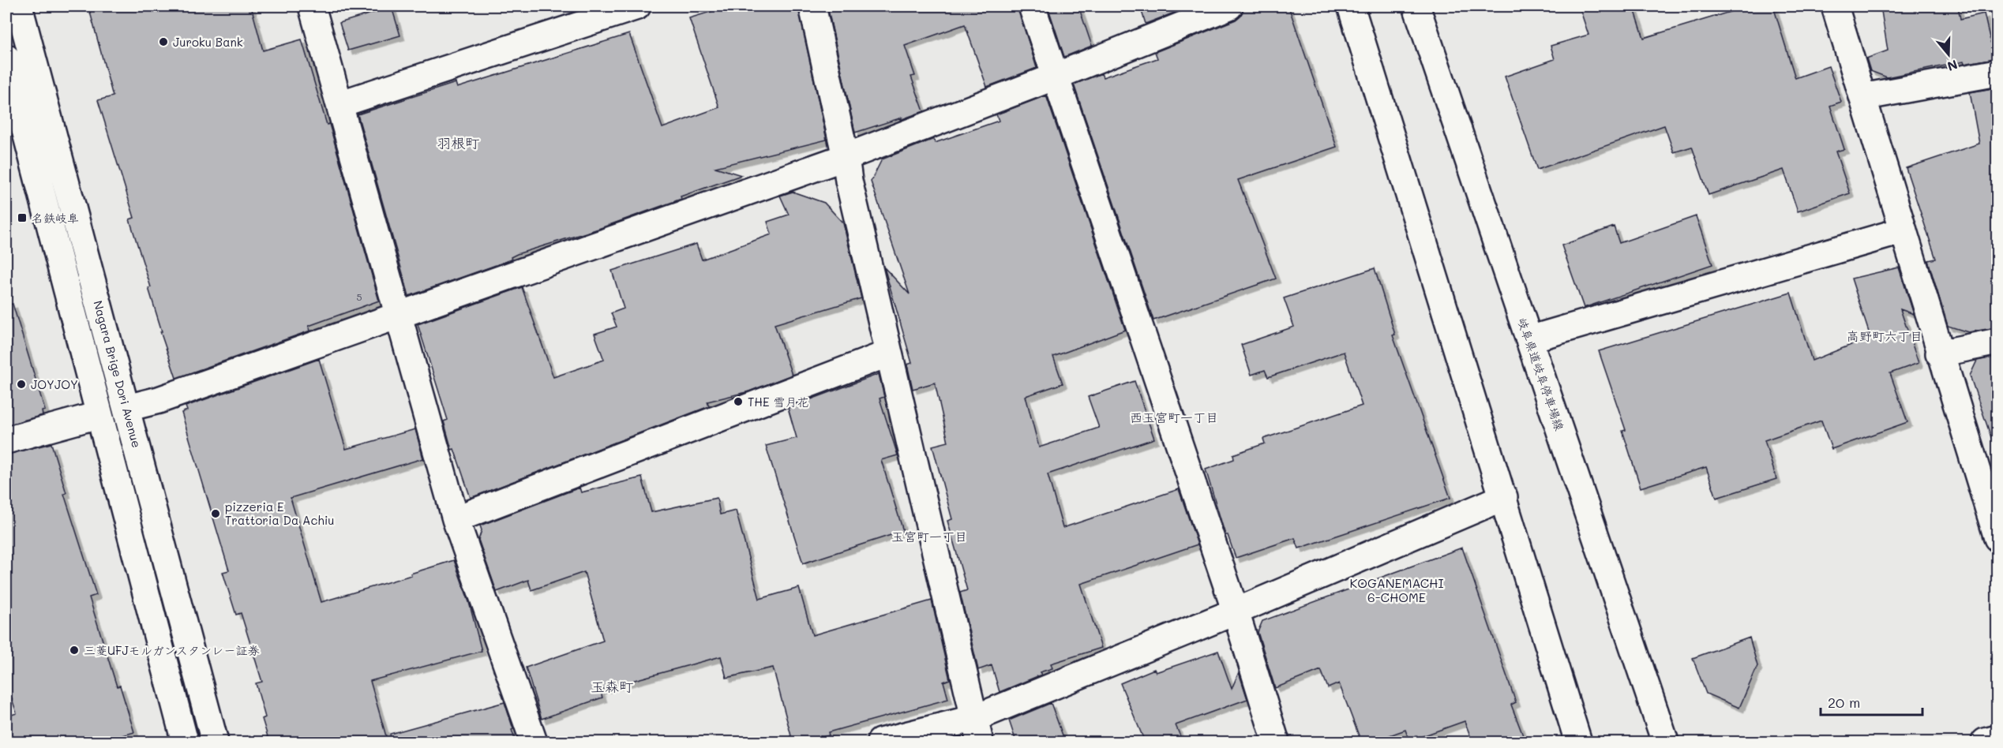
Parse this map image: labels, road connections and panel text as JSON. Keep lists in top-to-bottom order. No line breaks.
{"streets":{"main road":["Nagara Brige Dori Avenue","岐阜県道岐阜停車場線"]},"districts":["羽根町","高野町六丁目","西玉宮町一丁目","玉宮町一丁目","KOGANEMACHI 6-CHOME","玉森町"],"places":{"other":["Juroku Bank","JOYJOY","THE 雪月花","pizzeria E Trattoria Da Achiu","三菱UFJモルガンスタンレー証券"],"transit":["名鉄岐阜"]},"house_numbers":["5"],"scale_bar":"20 m","north":"bottom"}
